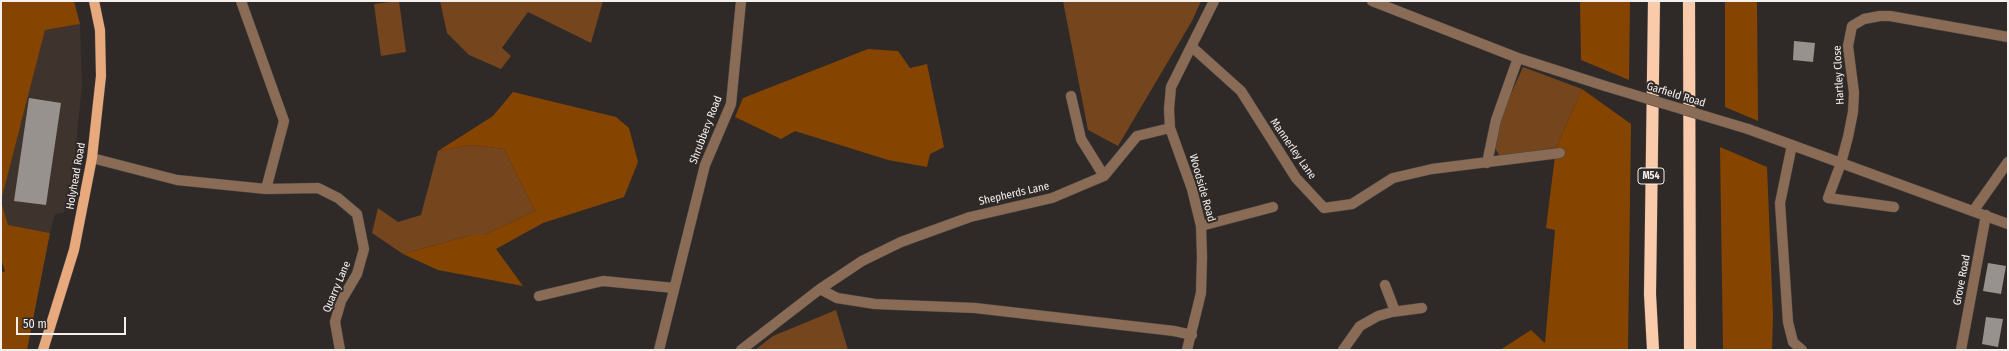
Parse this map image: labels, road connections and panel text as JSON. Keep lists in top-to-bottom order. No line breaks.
{"streets":{"highway":["M54"],"main road":["Holyhead Road"],"street":["Hartley Close","Garfield Road","Shrubbery Road","Mannerley Lane","Woodside Road","Shepherds Lane","Grove Road","Quarry Lane"]},"crossings":[["Hartley Close","Garfield Road"],["Garfield Road","Grove Road"],["Holyhead Road","Quarry Lane"],["Woodside Road","Shepherds Lane"]],"scale_bar":"50 m"}
